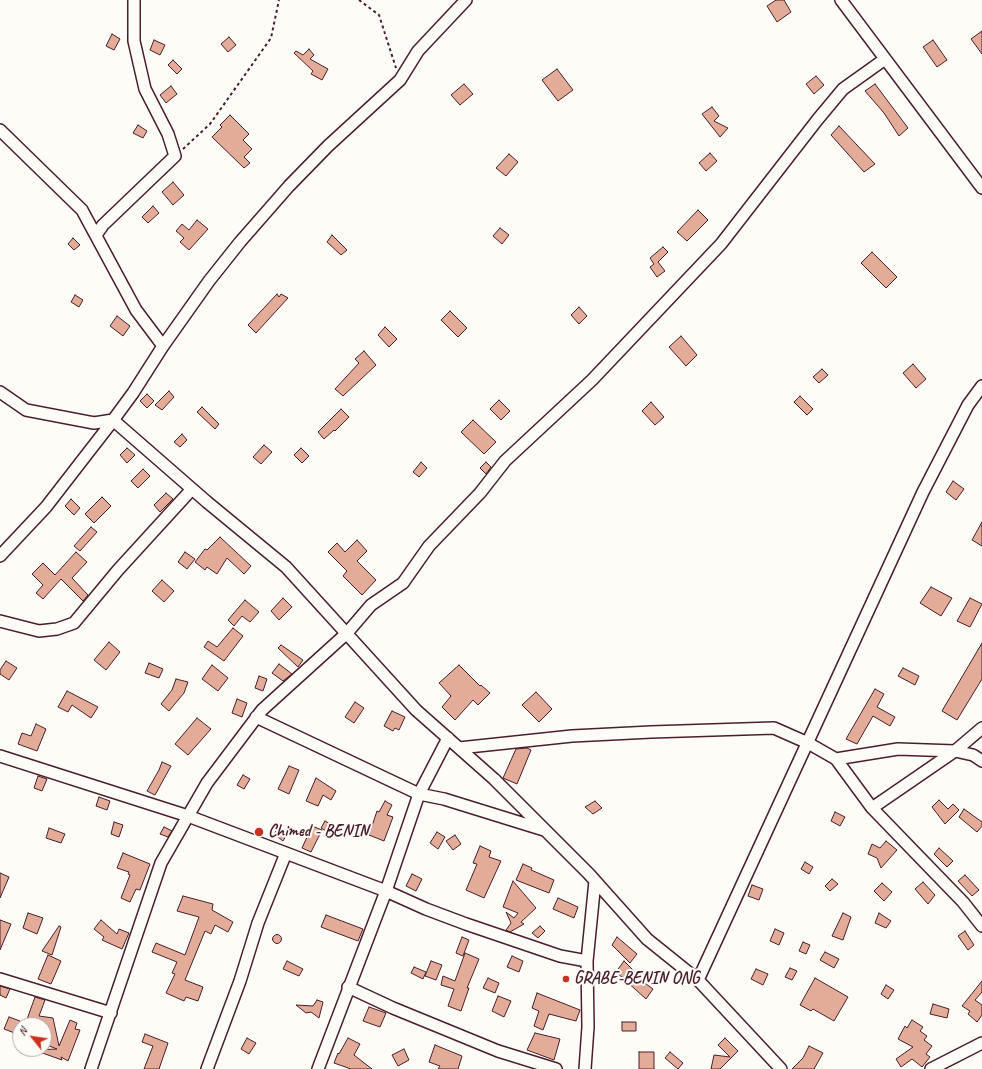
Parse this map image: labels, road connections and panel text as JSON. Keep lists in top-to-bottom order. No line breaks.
{"places":["Chimed - BENIN","GRABE-BENIN ONG"],"north":"top left"}
